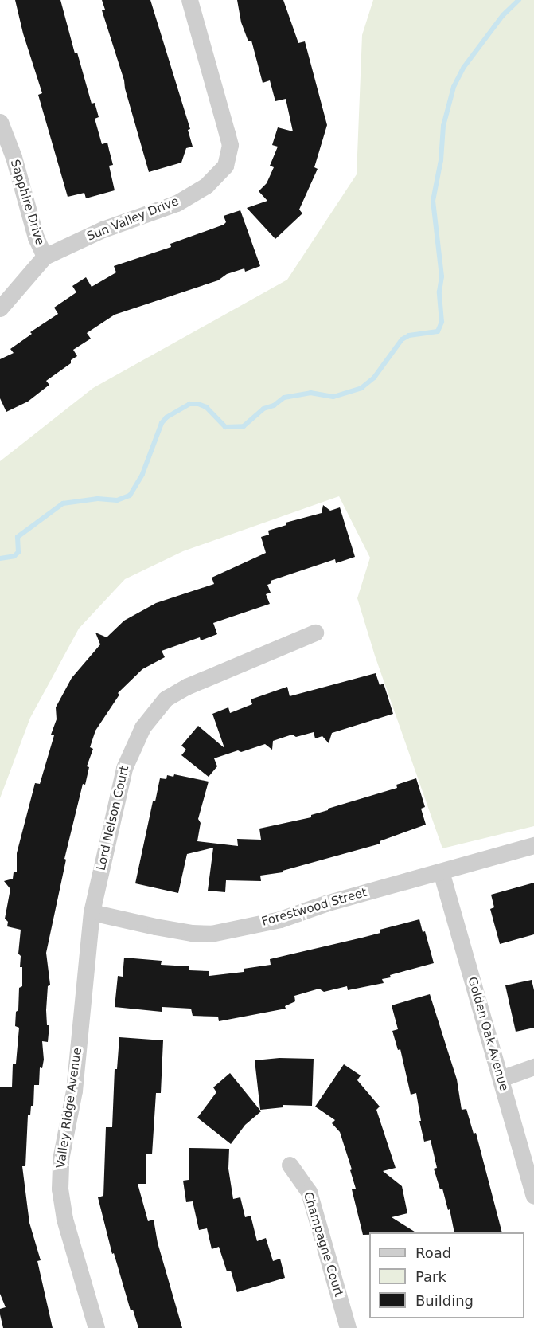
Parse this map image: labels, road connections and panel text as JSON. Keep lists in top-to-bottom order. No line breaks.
{"streets":{"street":["Sapphire Drive","Sun Valley Drive","Lord Nelson Court","Forestwood Street","Golden Oak Avenue","Valley Ridge Avenue","Champagne Court"]},"crossings":[["Sapphire Drive","Sun Valley Drive"],["Lord Nelson Court","Forestwood Street"],["Lord Nelson Court","Valley Ridge Avenue"],["Forestwood Street","Golden Oak Avenue"],["Forestwood Street","Valley Ridge Avenue"]],"legend":["Road","Park","Building"]}
